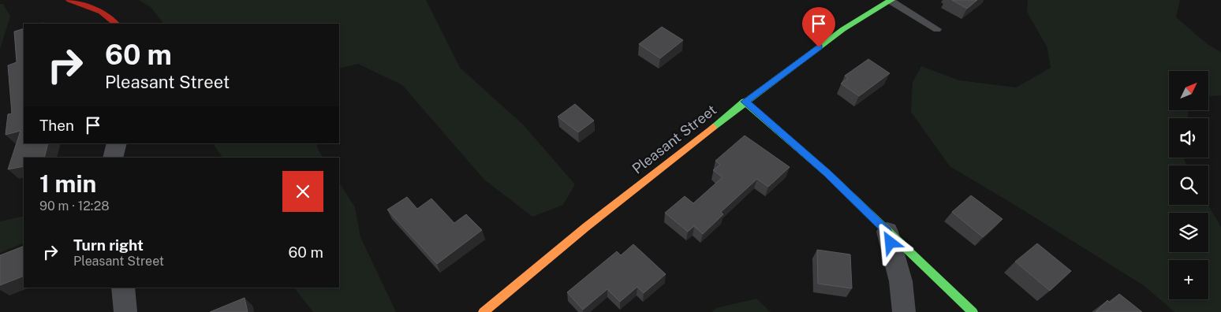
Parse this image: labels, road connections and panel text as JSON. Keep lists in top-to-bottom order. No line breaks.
{"streets":{"street":["Pleasant Street"]},"north":"top right","page":{"turn":["60 m","Pleasant Street"],"map_buttons":"+","then":"Then","heading":["1 min","90 m · 12:28"],"list":[{"name":"Turn right","note":"Pleasant Street","value":"60 m"}]}}
